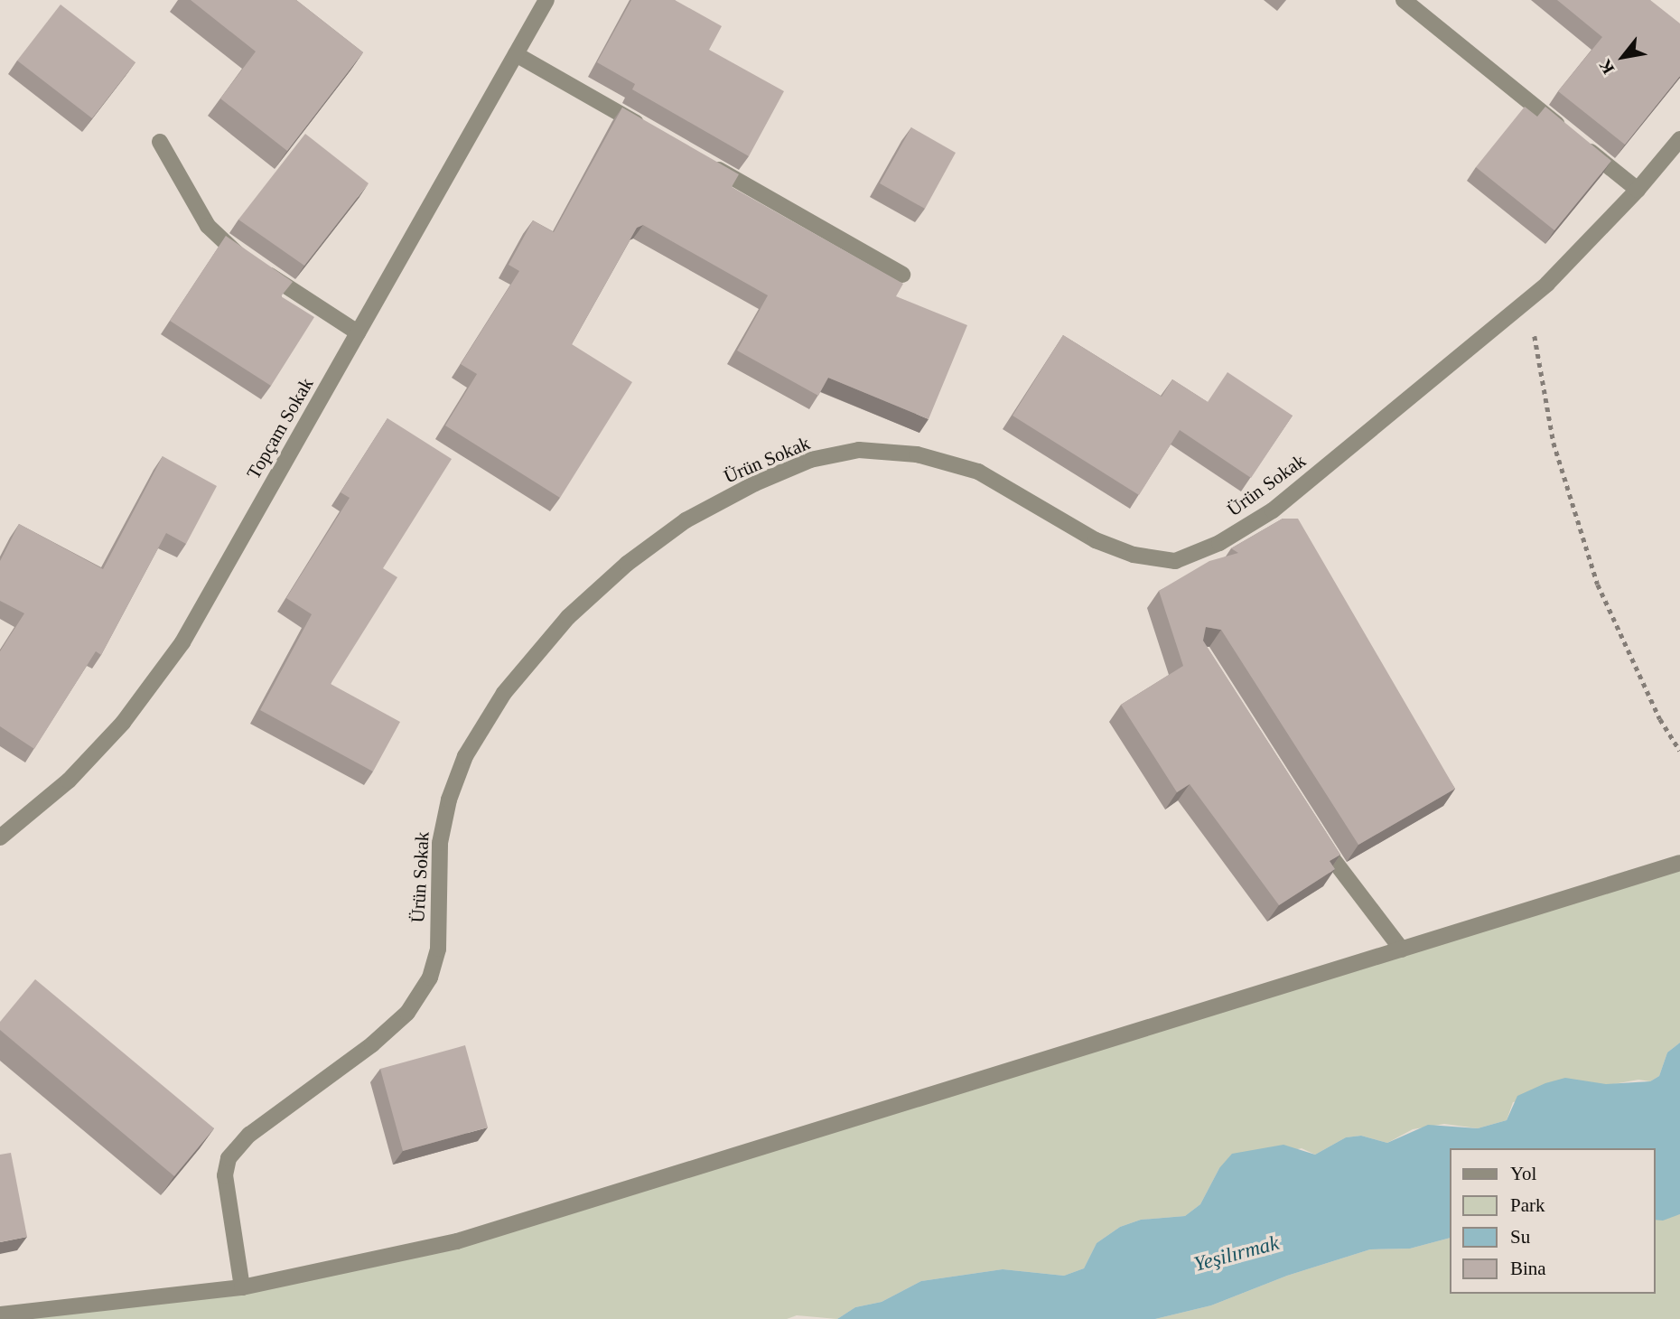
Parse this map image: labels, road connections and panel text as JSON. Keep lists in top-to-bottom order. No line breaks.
{"streets":{"street":["Topçam Sokak","Ürün Sokak"]},"water":["Yeşilırmak"],"legend":["Yol","Park","Su","Bina"],"north":"bottom left"}
